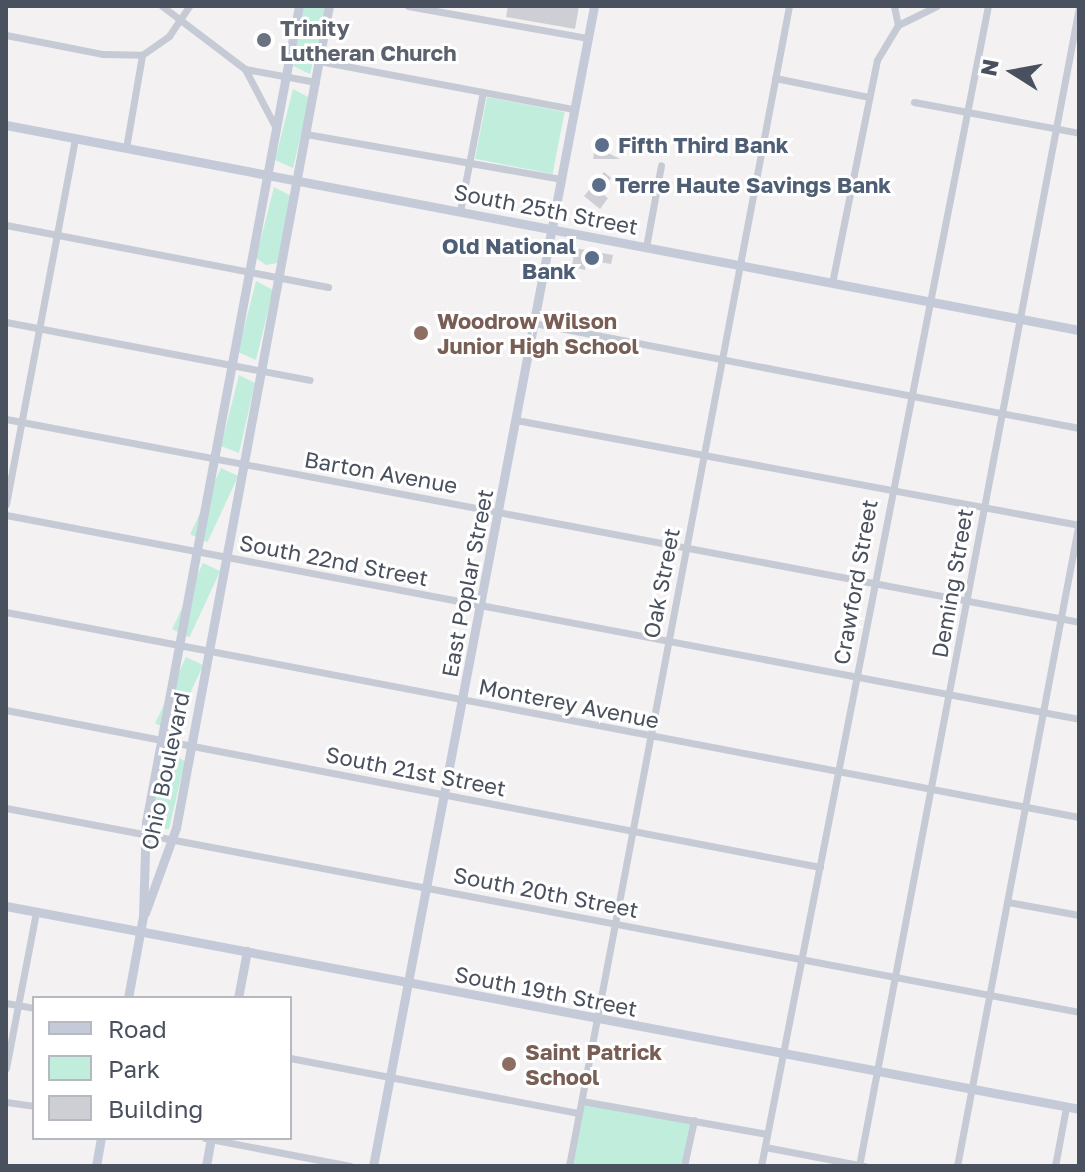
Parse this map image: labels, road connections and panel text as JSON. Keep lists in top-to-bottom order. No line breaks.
{"streets":{"street":["South 25th Street","Barton Avenue","South 22nd Street","Crawford Street","East Poplar Street","Oak Street","Deming Street","Monterey Avenue","Ohio Boulevard","South 21st Street","South 20th Street","South 19th Street"]},"crossings":[["South 25th Street","Crawford Street"],["South 25th Street","East Poplar Street"],["South 25th Street","Oak Street"],["South 25th Street","Deming Street"],["South 25th Street","Ohio Boulevard"],["Barton Avenue","Crawford Street"],["Barton Avenue","East Poplar Street"],["Barton Avenue","Oak Street"],["Barton Avenue","Deming Street"],["Barton Avenue","Ohio Boulevard"],["South 22nd Street","Crawford Street"],["South 22nd Street","East Poplar Street"],["South 22nd Street","Oak Street"],["South 22nd Street","Deming Street"],["South 22nd Street","Ohio Boulevard"],["Crawford Street","Monterey Avenue"],["Crawford Street","South 21st Street"],["Crawford Street","South 20th Street"],["Crawford Street","South 19th Street"],["East Poplar Street","Monterey Avenue"],["East Poplar Street","South 21st Street"],["East Poplar Street","South 20th Street"],["East Poplar Street","South 19th Street"],["Oak Street","Monterey Avenue"],["Oak Street","South 21st Street"],["Oak Street","South 20th Street"],["Oak Street","South 19th Street"],["Deming Street","Monterey Avenue"],["Deming Street","South 20th Street"],["Deming Street","South 19th Street"],["Monterey Avenue","Ohio Boulevard"],["Ohio Boulevard","South 21st Street"],["Ohio Boulevard","South 20th Street"]],"places":["Trinity Lutheran Church","Fifth Third Bank","Terre Haute Savings Bank","Old National Bank","Woodrow Wilson Junior High School","Saint Patrick School"],"legend":["Road","Park","Building"],"north":"left"}
